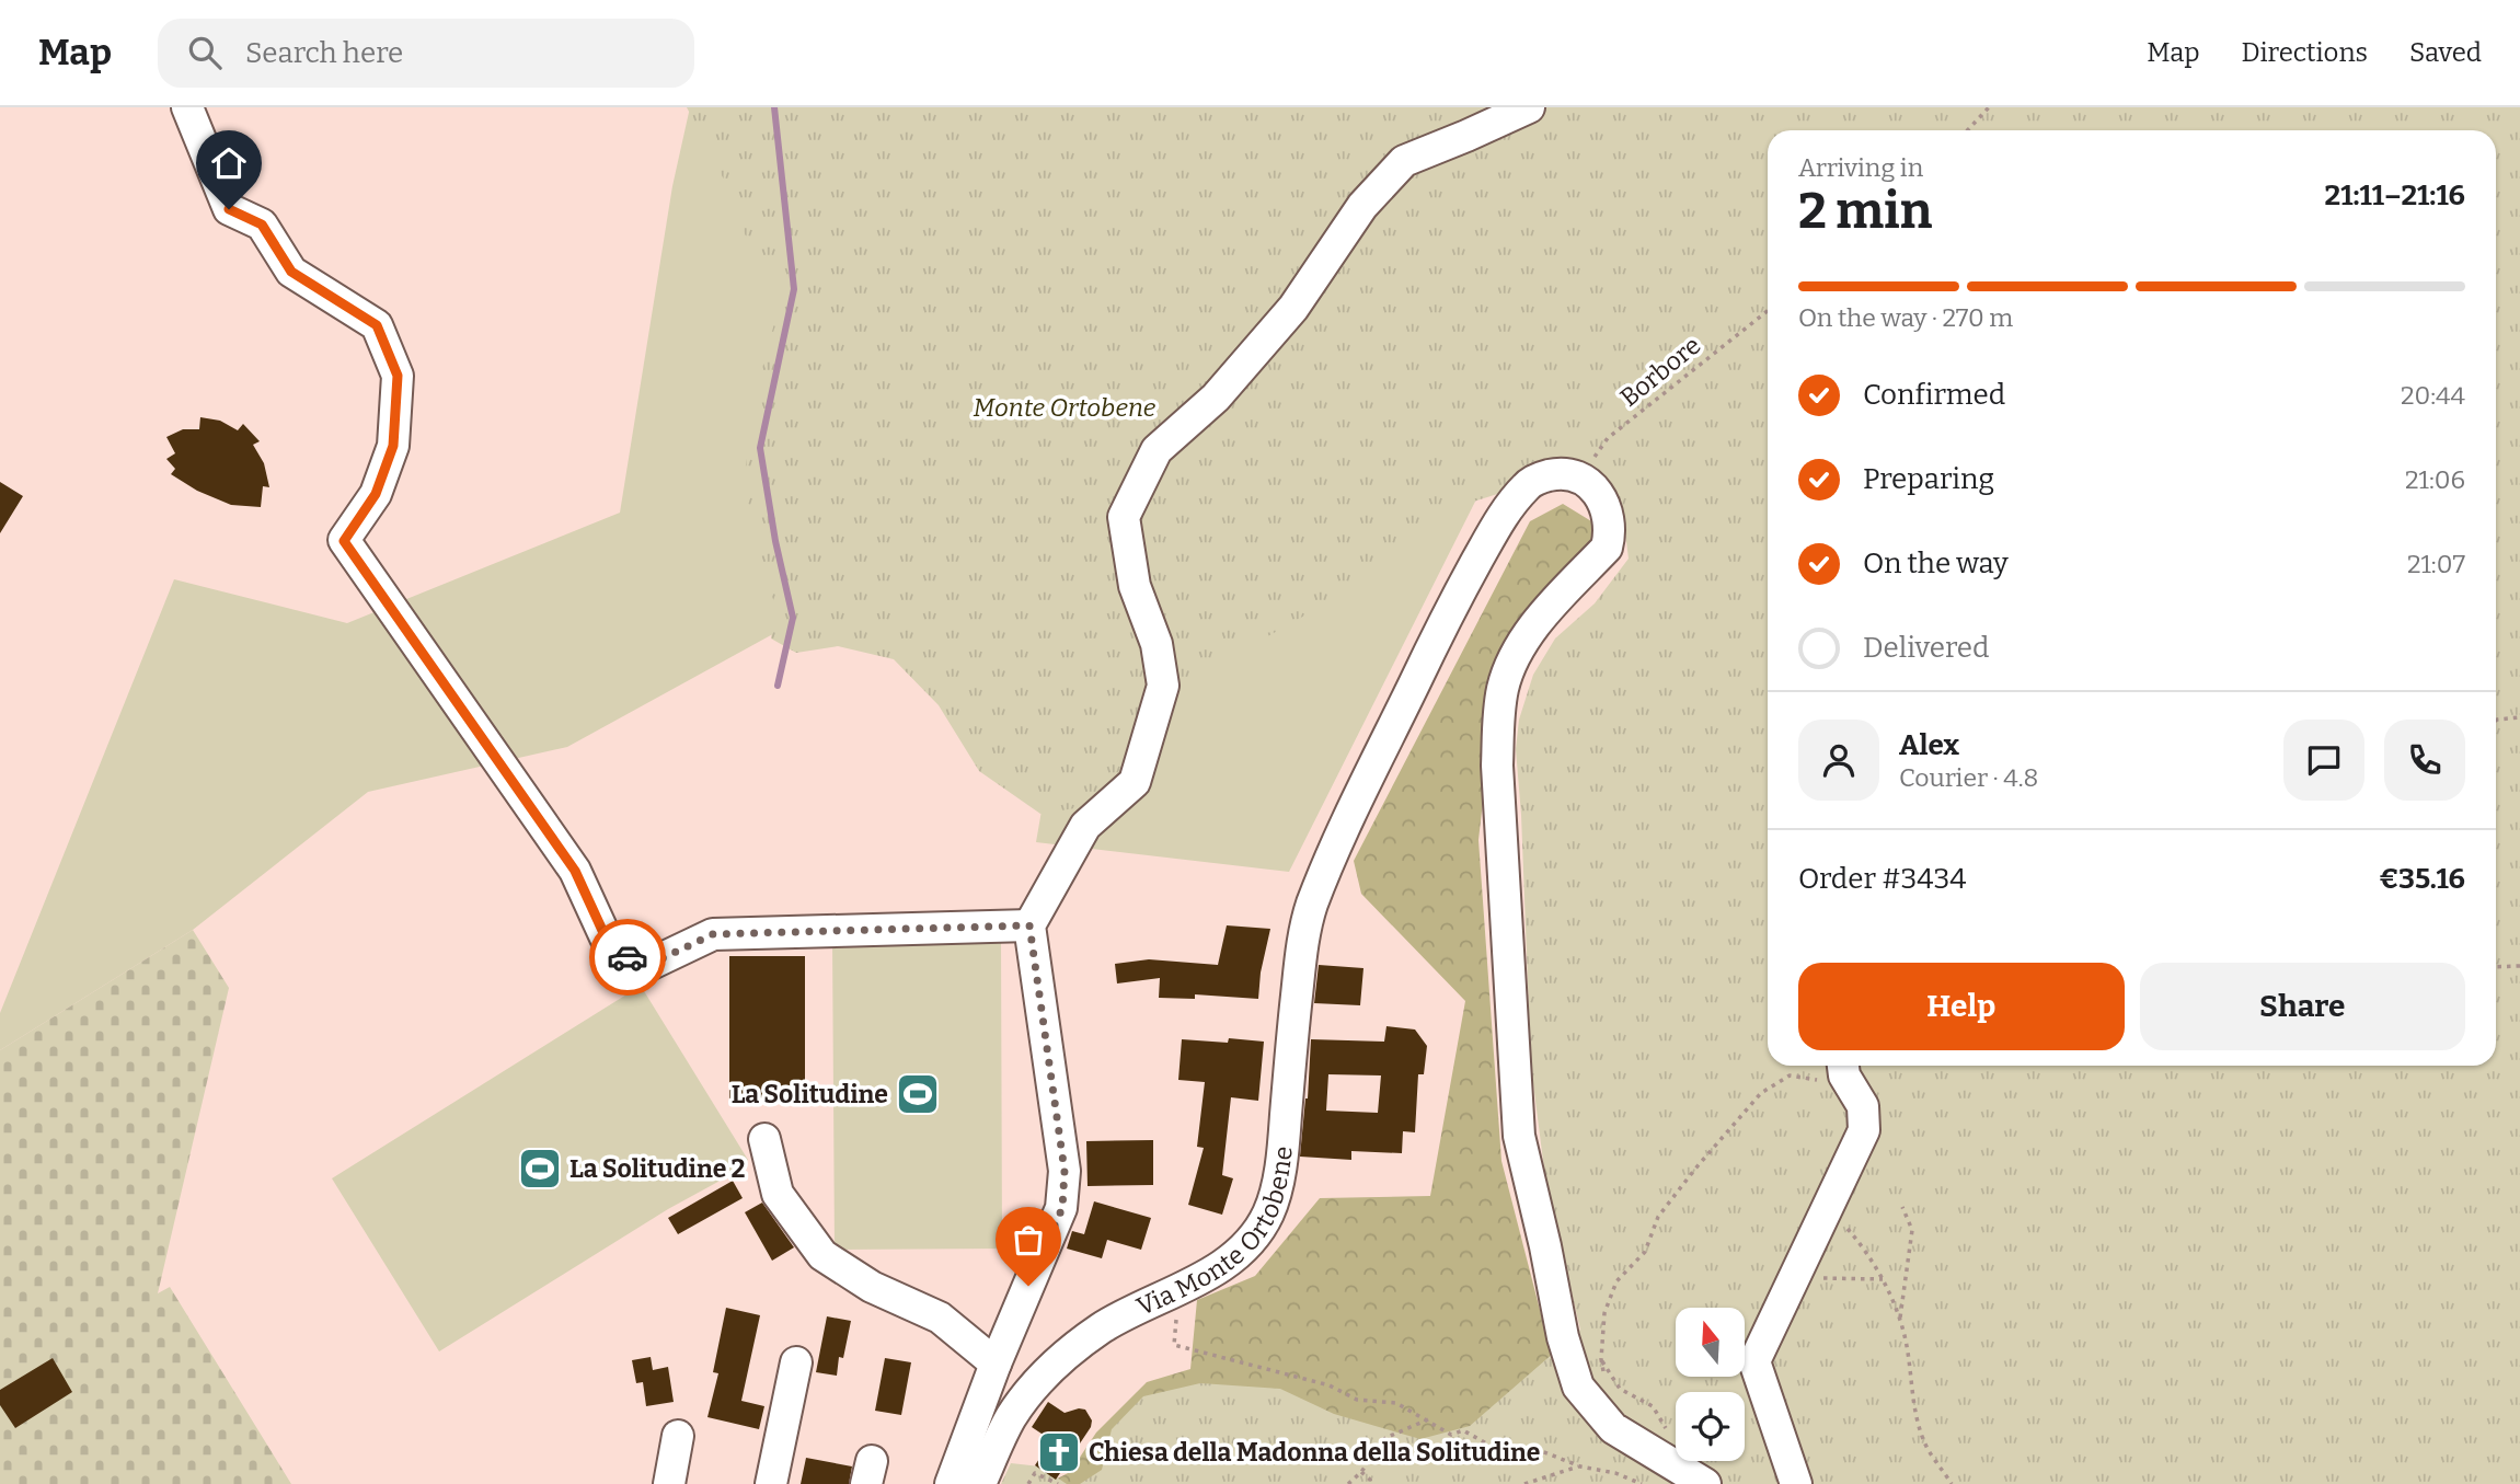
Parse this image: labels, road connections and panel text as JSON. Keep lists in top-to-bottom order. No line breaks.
{"streets":{"street":["Via Monte Ortobene"],"path":["Borbore"]},"crossings":[["Borbore","Via Monte Ortobene"]],"parks":["Monte Ortobene"],"places":{"sports":["La Solitudine","La Solitudine 2"],"church":["Chiesa della Madonna della Solitudine"]},"north":"top","page":{"header":"Map","search":"Search here","nav":["Map","Directions","Saved"],"heading":["2 min","Arriving in","21:11–21:16"],"panel":["Alex","Courier · 4.8","Order #3434","€35.16"],"bar":"On the way · 270 m","list":[["Confirmed","20:44"],["Preparing","21:06"],["On the way","21:07"],"Delivered"],"buttons":["Help","Share"]}}
